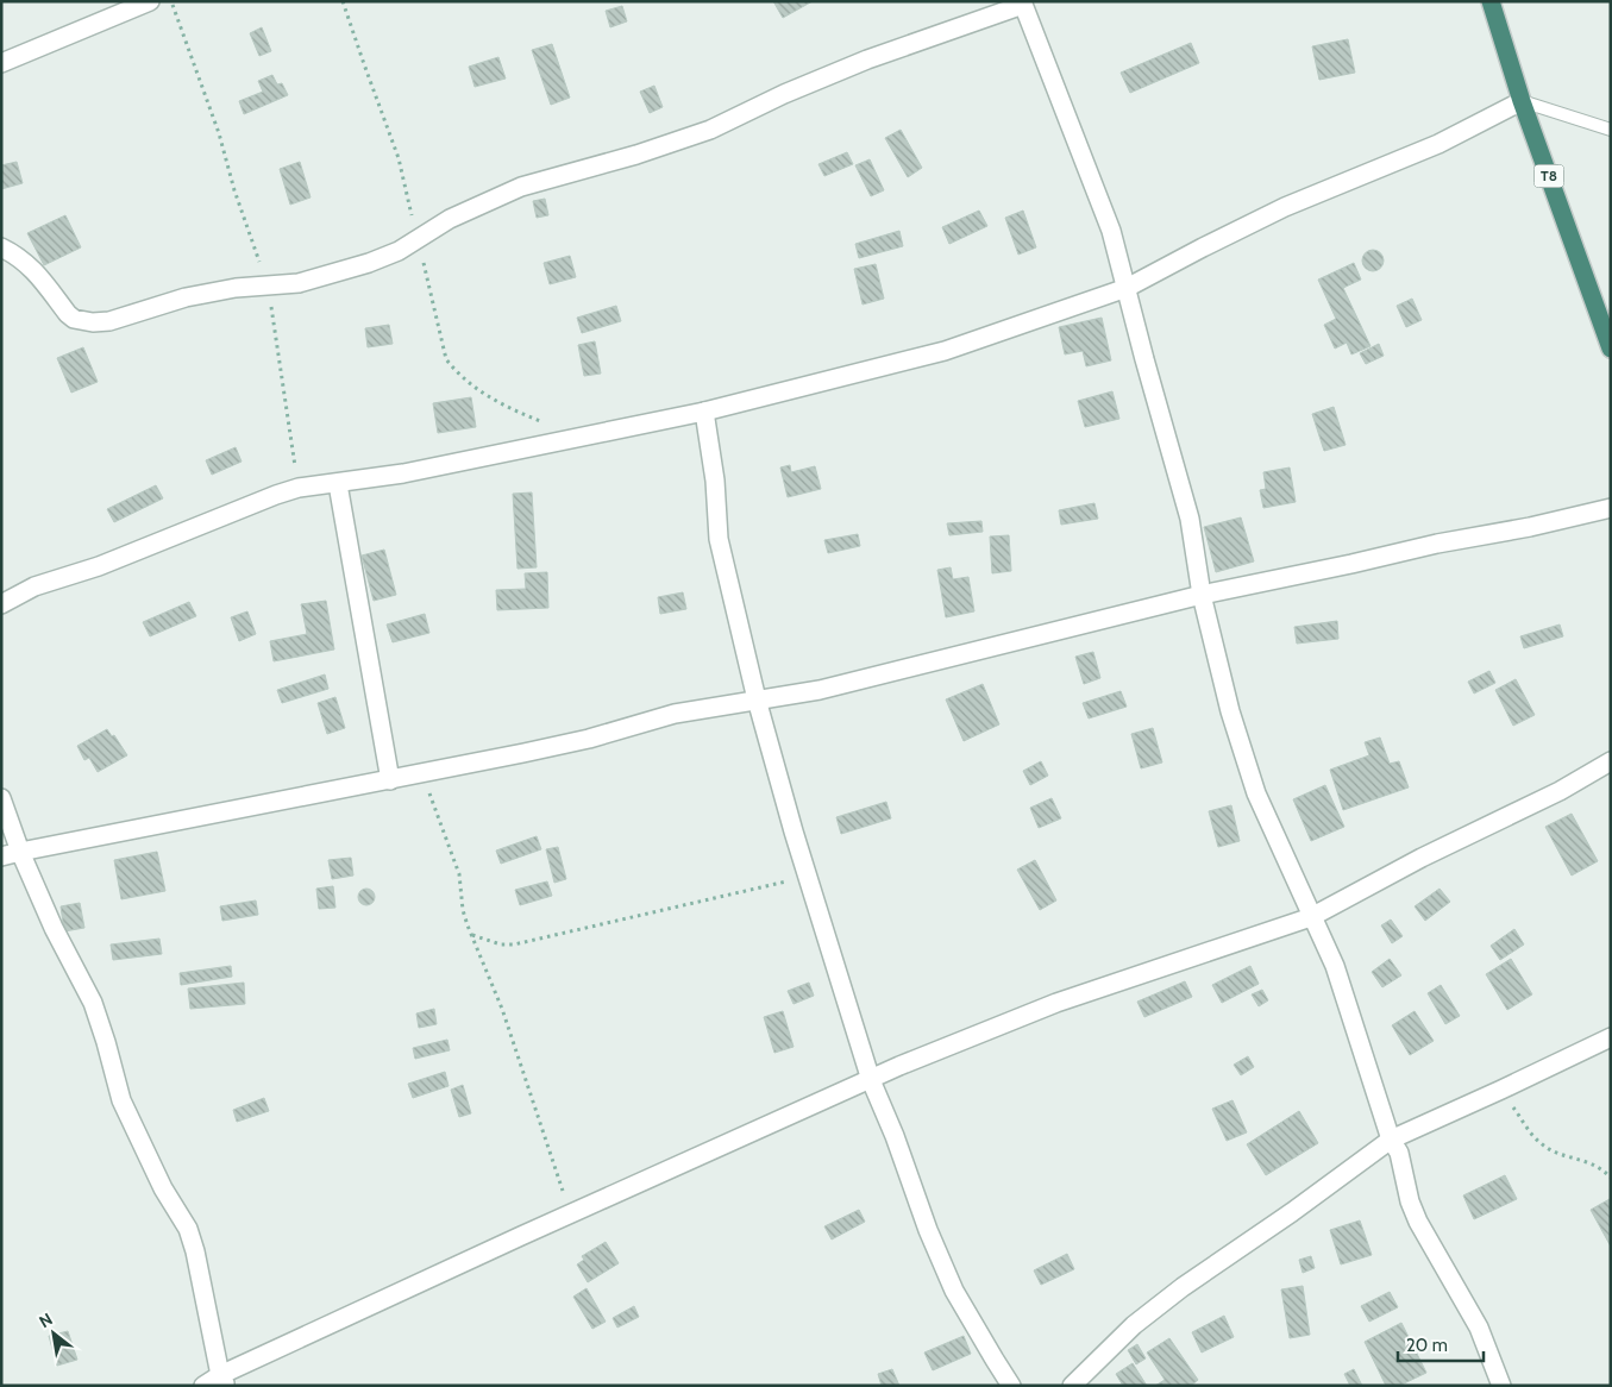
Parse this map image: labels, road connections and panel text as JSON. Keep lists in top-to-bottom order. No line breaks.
{"streets":{"highway":["T8"]},"scale_bar":"20 m","north":"top left"}
